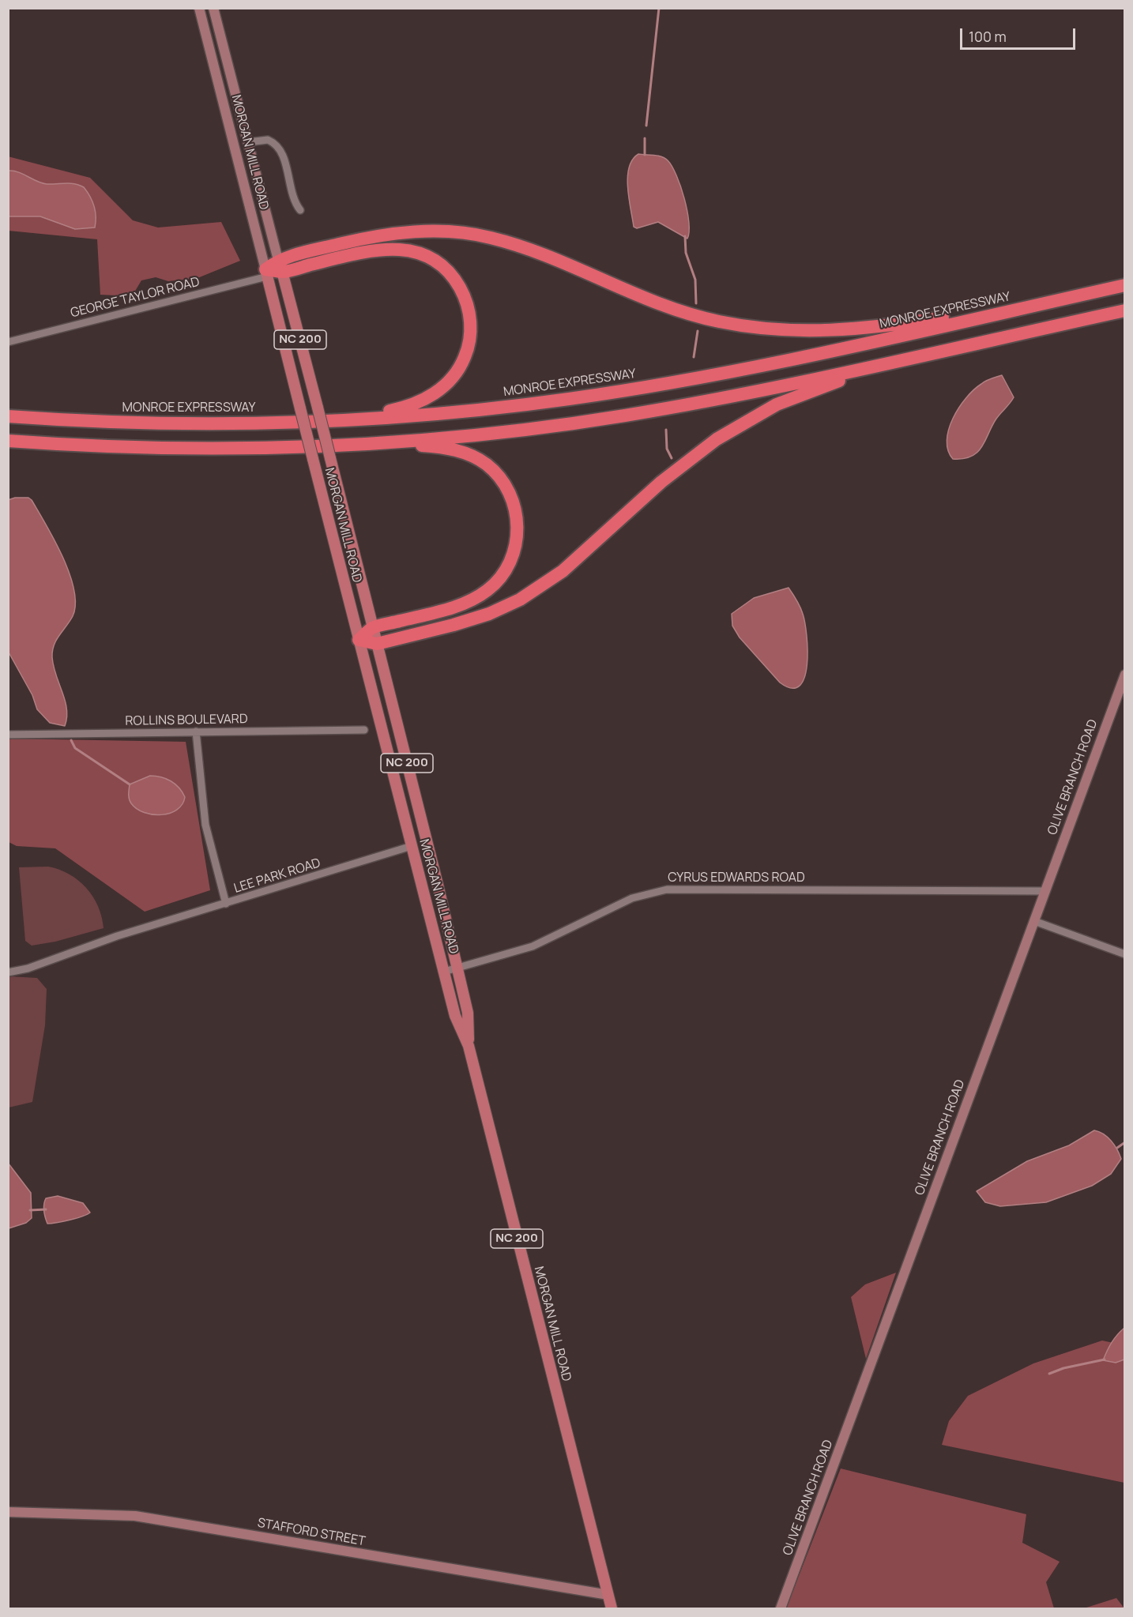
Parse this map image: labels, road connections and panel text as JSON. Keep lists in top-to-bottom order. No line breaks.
{"streets":{"highway":["MONROE EXPRESSWAY"],"main road":["MORGAN MILL ROAD","NC 200"],"street":["GEORGE TAYLOR ROAD","ROLLINS BOULEVARD","OLIVE BRANCH ROAD","LEE PARK ROAD","CYRUS EDWARDS ROAD","STAFFORD STREET"]},"crossings":[["MORGAN MILL ROAD","GEORGE TAYLOR ROAD"],["MORGAN MILL ROAD","LEE PARK ROAD"],["MORGAN MILL ROAD","CYRUS EDWARDS ROAD"],["MORGAN MILL ROAD","STAFFORD STREET"],["OLIVE BRANCH ROAD","CYRUS EDWARDS ROAD"]],"scale_bar":"100 m"}
